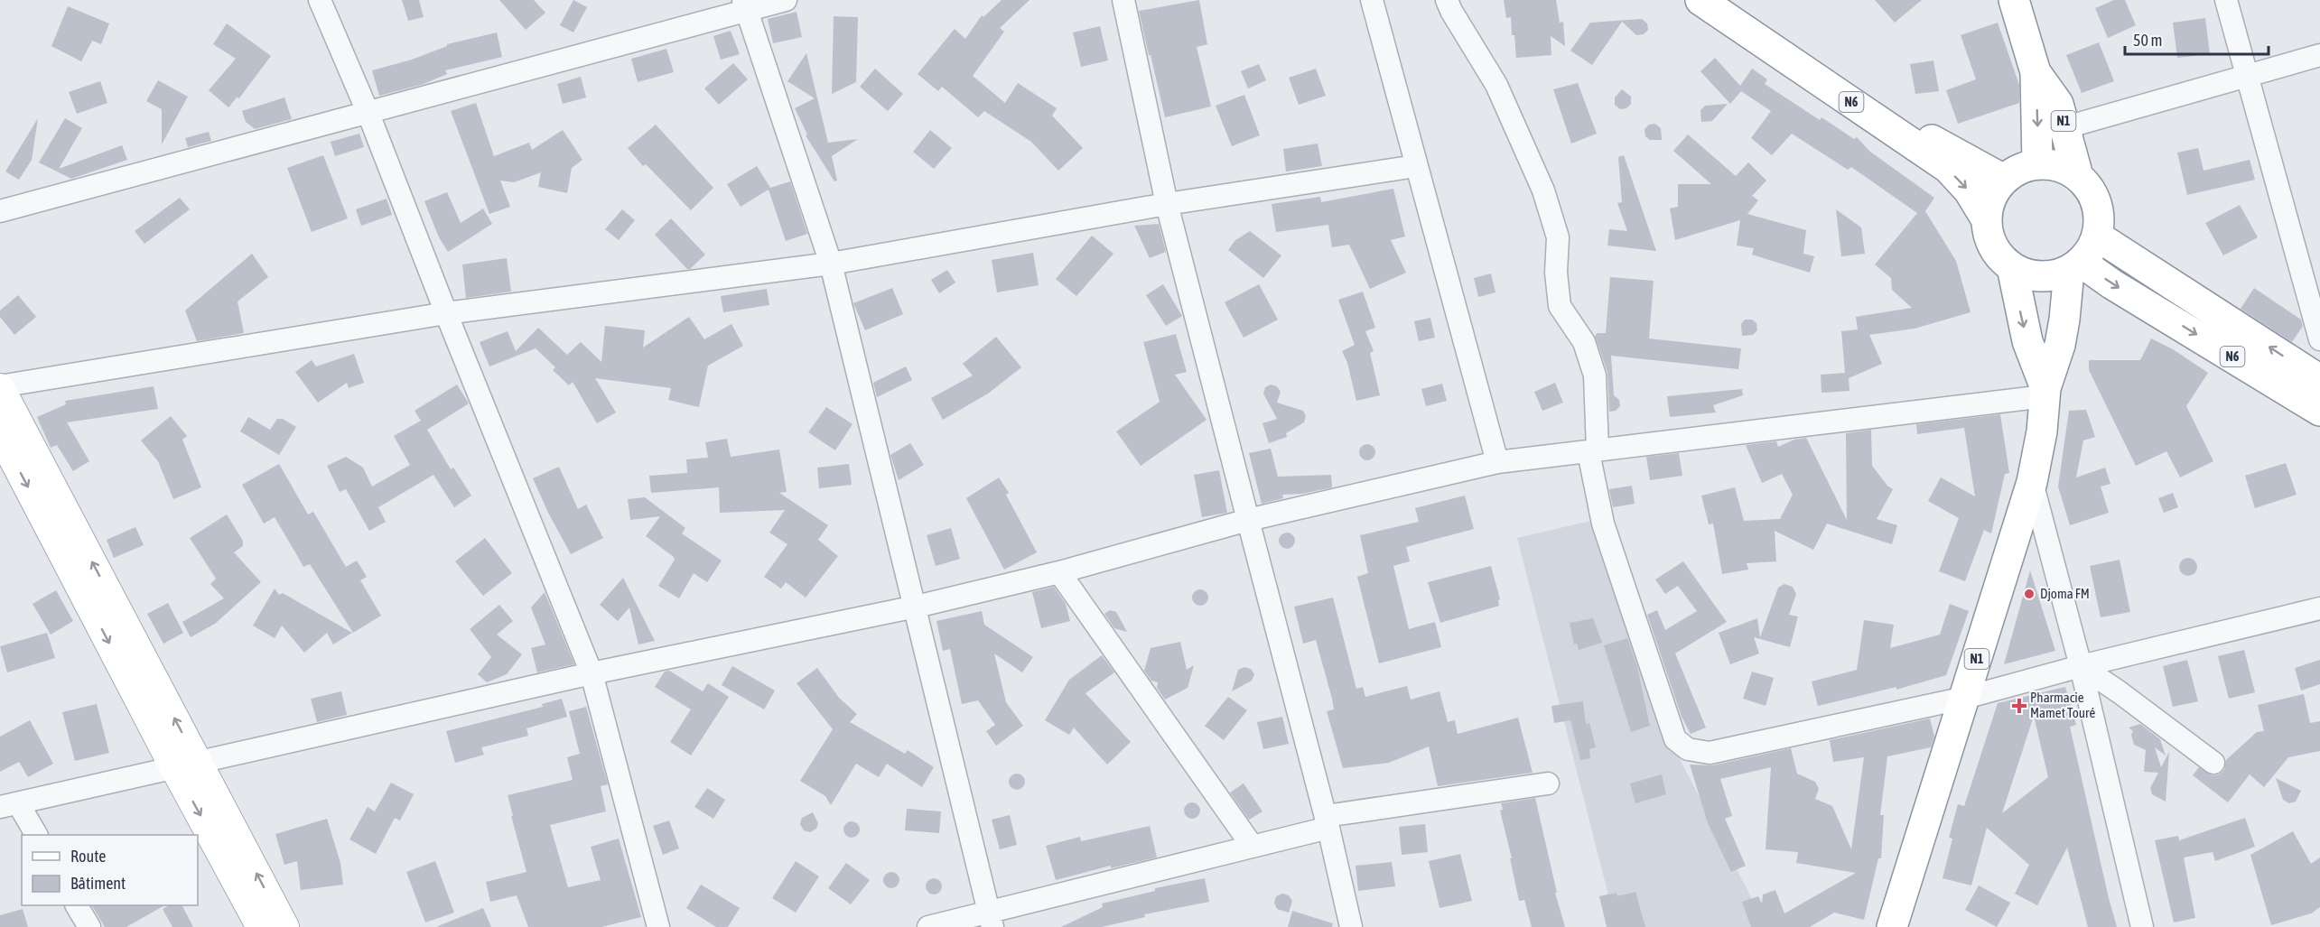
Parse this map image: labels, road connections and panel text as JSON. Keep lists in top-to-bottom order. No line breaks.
{"streets":{"highway":["N6","N1"]},"crossings":[["N6","N1"]],"places":{"other":["Djoma FM"],"health":["Pharmacie Mamet Touré"]},"legend":["Route","Bâtiment"],"scale_bar":"50 m"}
